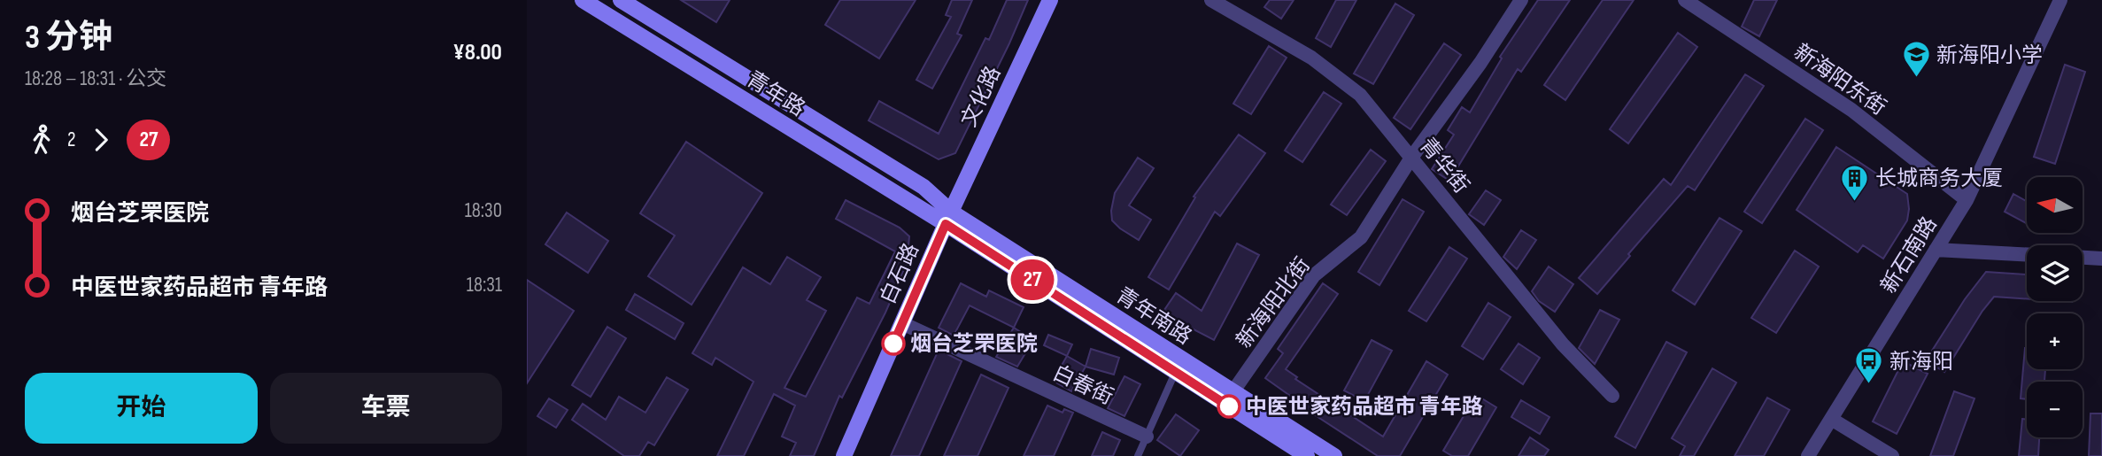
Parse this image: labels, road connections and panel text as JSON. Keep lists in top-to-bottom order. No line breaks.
{"streets":{"main road":["青年路","文化路","白石路","青年南路"],"street":["新海阳东街","青华街","新石南路","新海阳北街","白春街"]},"crossings":[["新海阳东街","新石南路"],["青年路","文化路"],["青年路","白石路"],["青年路","青年南路"],["文化路","白石路"],["文化路","青年南路"],["青华街","新海阳北街"],["白石路","青年南路"],["白石路","白春街"],["新海阳北街","青年南路"]],"places":{"school or university":["新海阳小学"],"building":["长城商务大厦"],"other":["烟台芝罘医院","中医世家药品超市 青年路"],"bus stop":["新海阳"]},"lines":["bus line 27"],"north":"left","page":{"heading":["3 分钟","18:28 – 18:31 · 公交","¥8.00"],"on_map":"27","legs":["2","27"],"list":[{"name":"烟台芝罘医院","value":"18:30"},{"name":"中医世家药品超市 青年路","value":"18:31"}],"map_buttons":["+","−"],"buttons":["开始","车票"]}}
